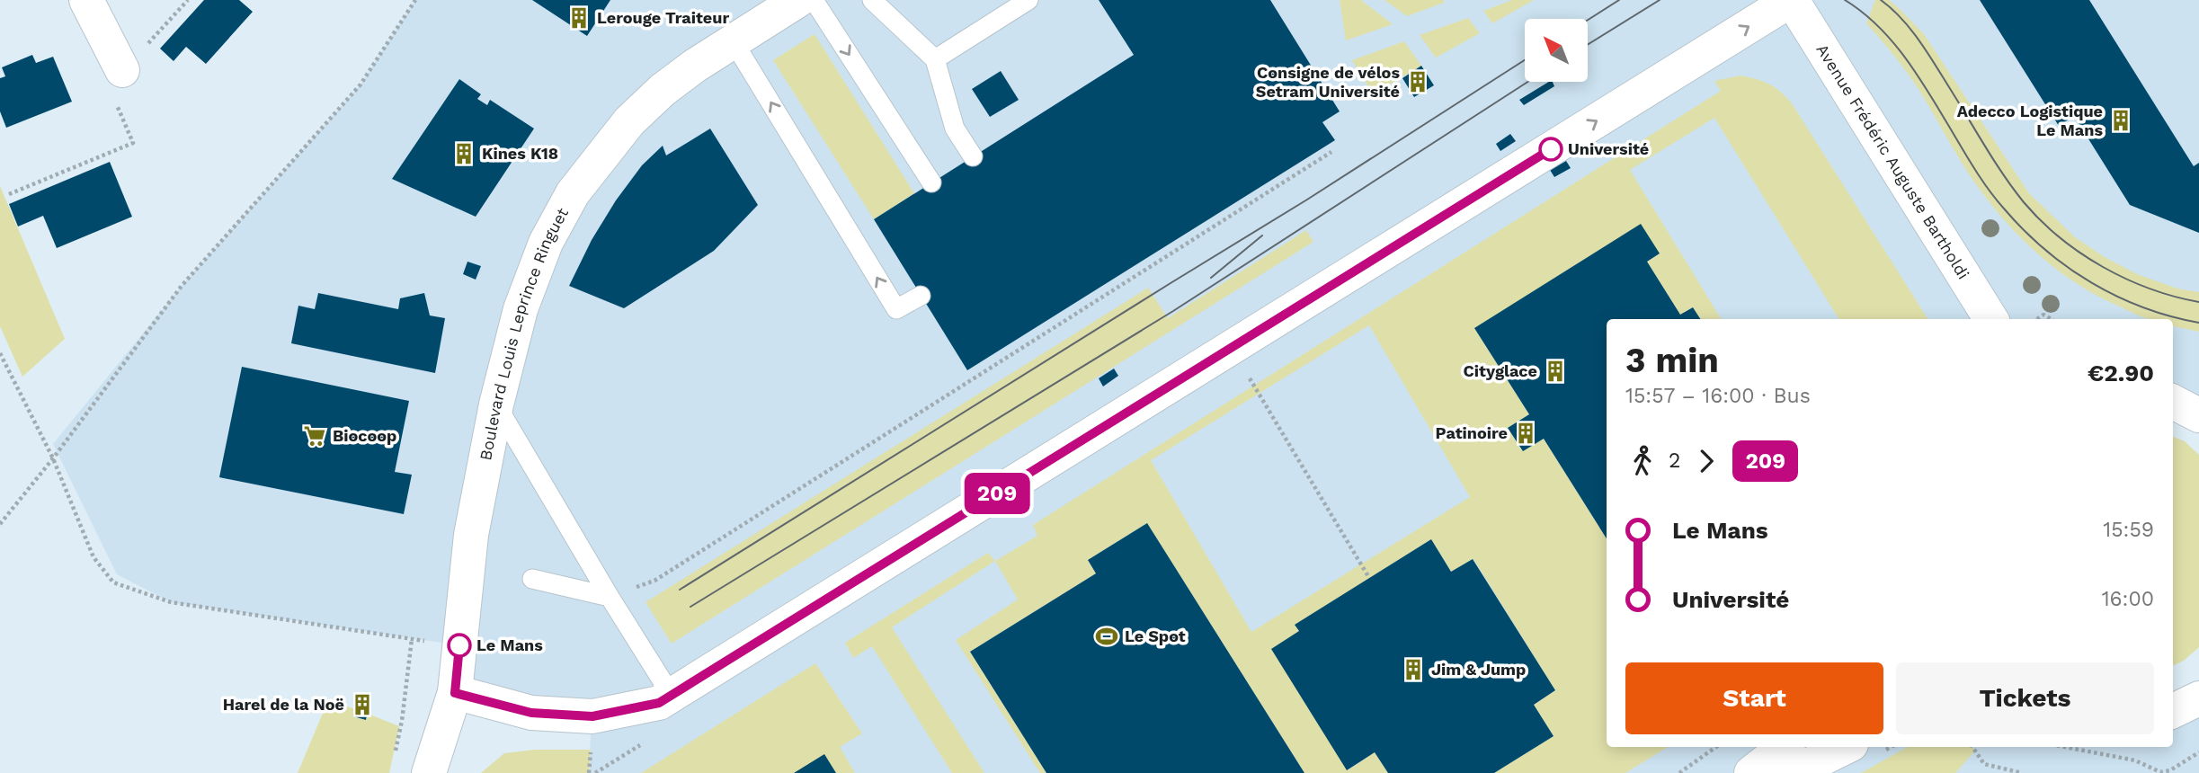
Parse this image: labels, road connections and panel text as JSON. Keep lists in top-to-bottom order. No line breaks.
{"streets":{"street":["Avenue Frédéric Auguste Bartholdi","Boulevard Louis Leprince Ringuet"]},"places":{"building":["Lerouge Traiteur","Consigne de vélos Setram Université","Adecco Logistique Le Mans","Kines K18","Cityglace","Patinoire","Jim & Jump","Harel de la Noë"],"other":["Université","Le Mans"],"supermarket":["Biocoop"],"sports":["Le Spot"]},"lines":["bus line 209"],"north":"top left","page":{"on_map":"209","heading":["3 min","15:57 – 16:00 · Bus","€2.90"],"legs":["2","209"],"list":[{"name":"Le Mans","value":"15:59"},{"name":"Université","value":"16:00"}],"buttons":["Start","Tickets"]}}
